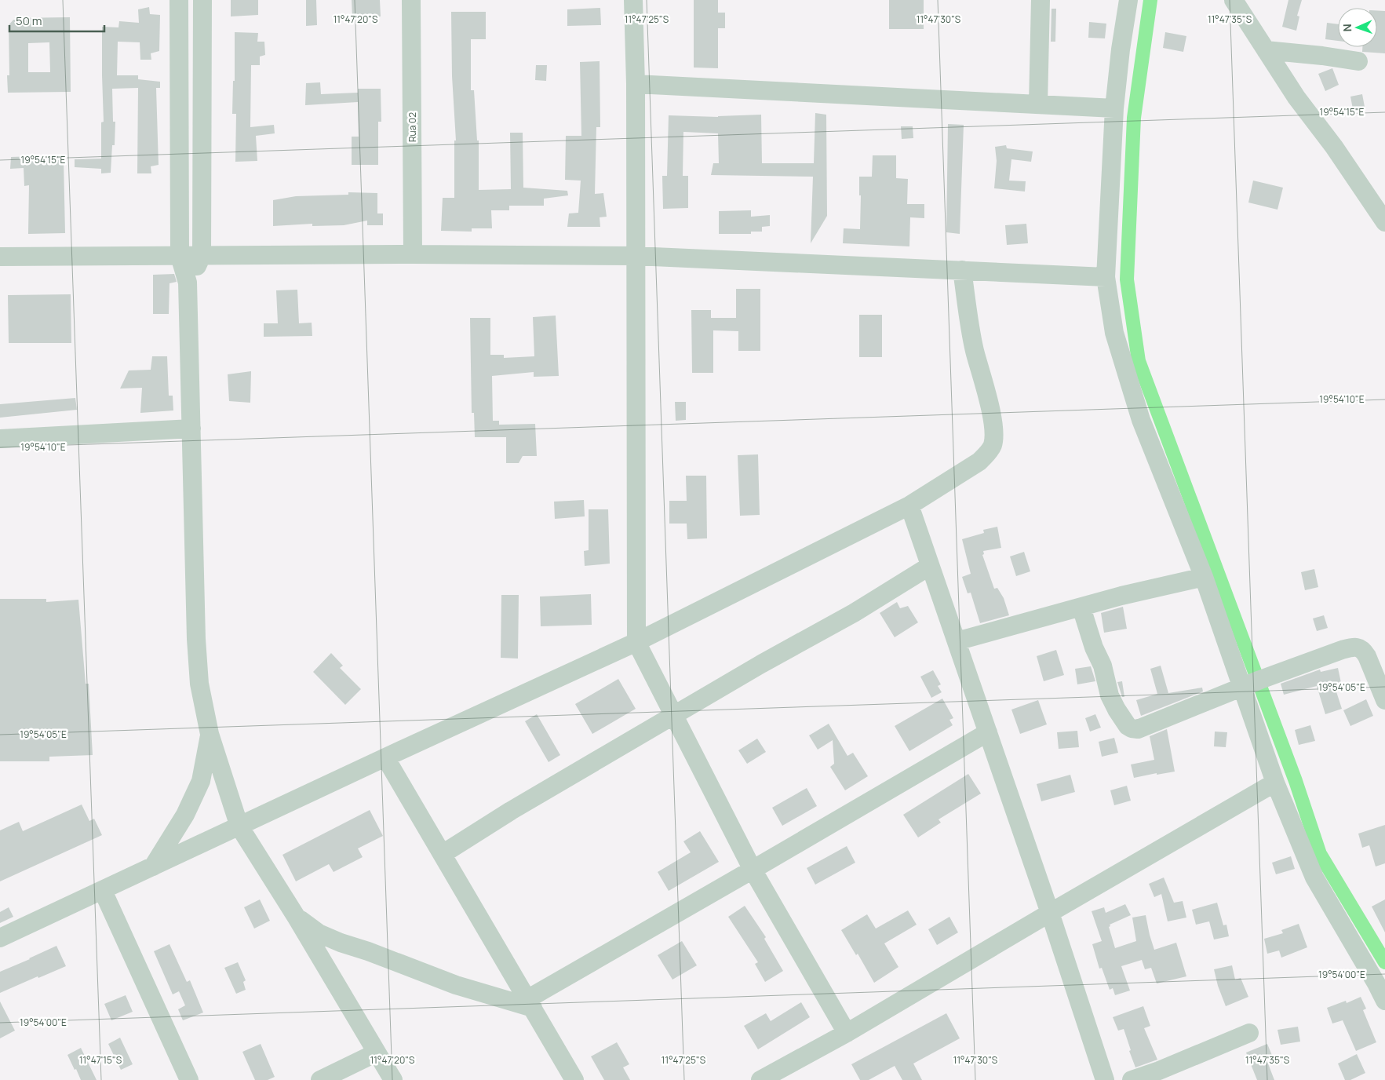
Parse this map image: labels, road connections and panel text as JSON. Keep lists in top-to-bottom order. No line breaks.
{"streets":{"street":["Rua 02"]},"scale_bar":"50 m","north":"left","coordinates":["11°47'20\"S","11°47'25\"S","11°47'30\"S","11°47'35\"S","19°54'15\"E","19°54'10\"E","19°54'05\"E","19°54'00\"E","11°47'15\"S"]}
